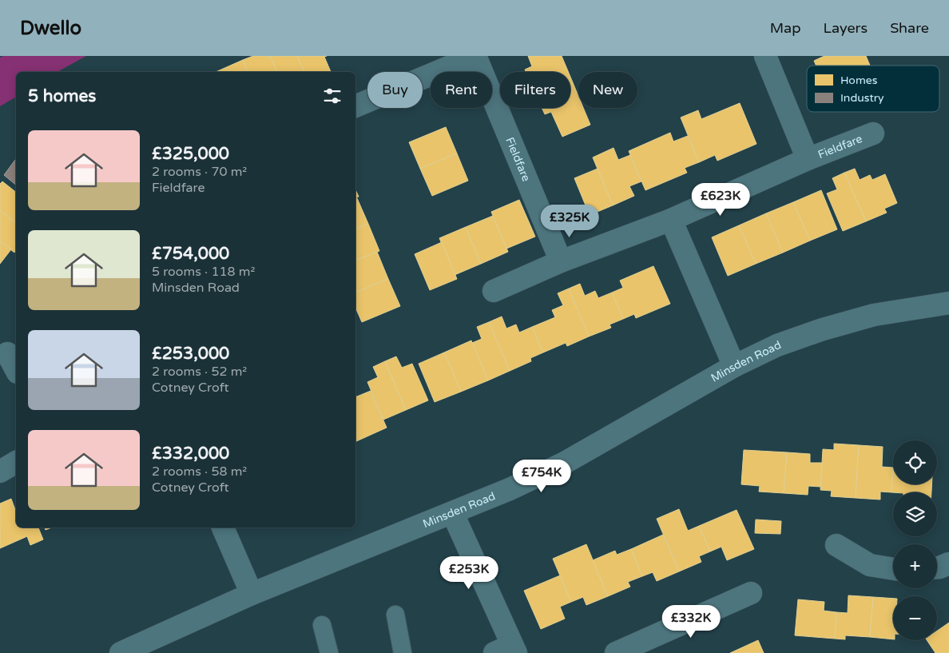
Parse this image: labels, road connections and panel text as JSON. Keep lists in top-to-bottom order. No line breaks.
{"streets":{"street":["Fieldfare","Minsden Road"]},"legend":["Homes","Industry"],"page":{"header":"Dwello","nav":["Map","Layers","Share"],"chip":["Buy","Rent","Filters","New"],"heading":"5 homes","list":[{"name":"£325,000","note":"2 rooms · 70 m² · Fieldfare"},{"name":"£754,000","note":"5 rooms · 118 m² · Minsden Road"},{"name":"£253,000","note":"2 rooms · 52 m² · Cotney Croft"},{"name":"£332,000","note":"2 rooms · 58 m² · Cotney Croft"}],"price":["£623K","£325K","£754K","£253K","£332K"],"map_buttons":["+","−"]}}
